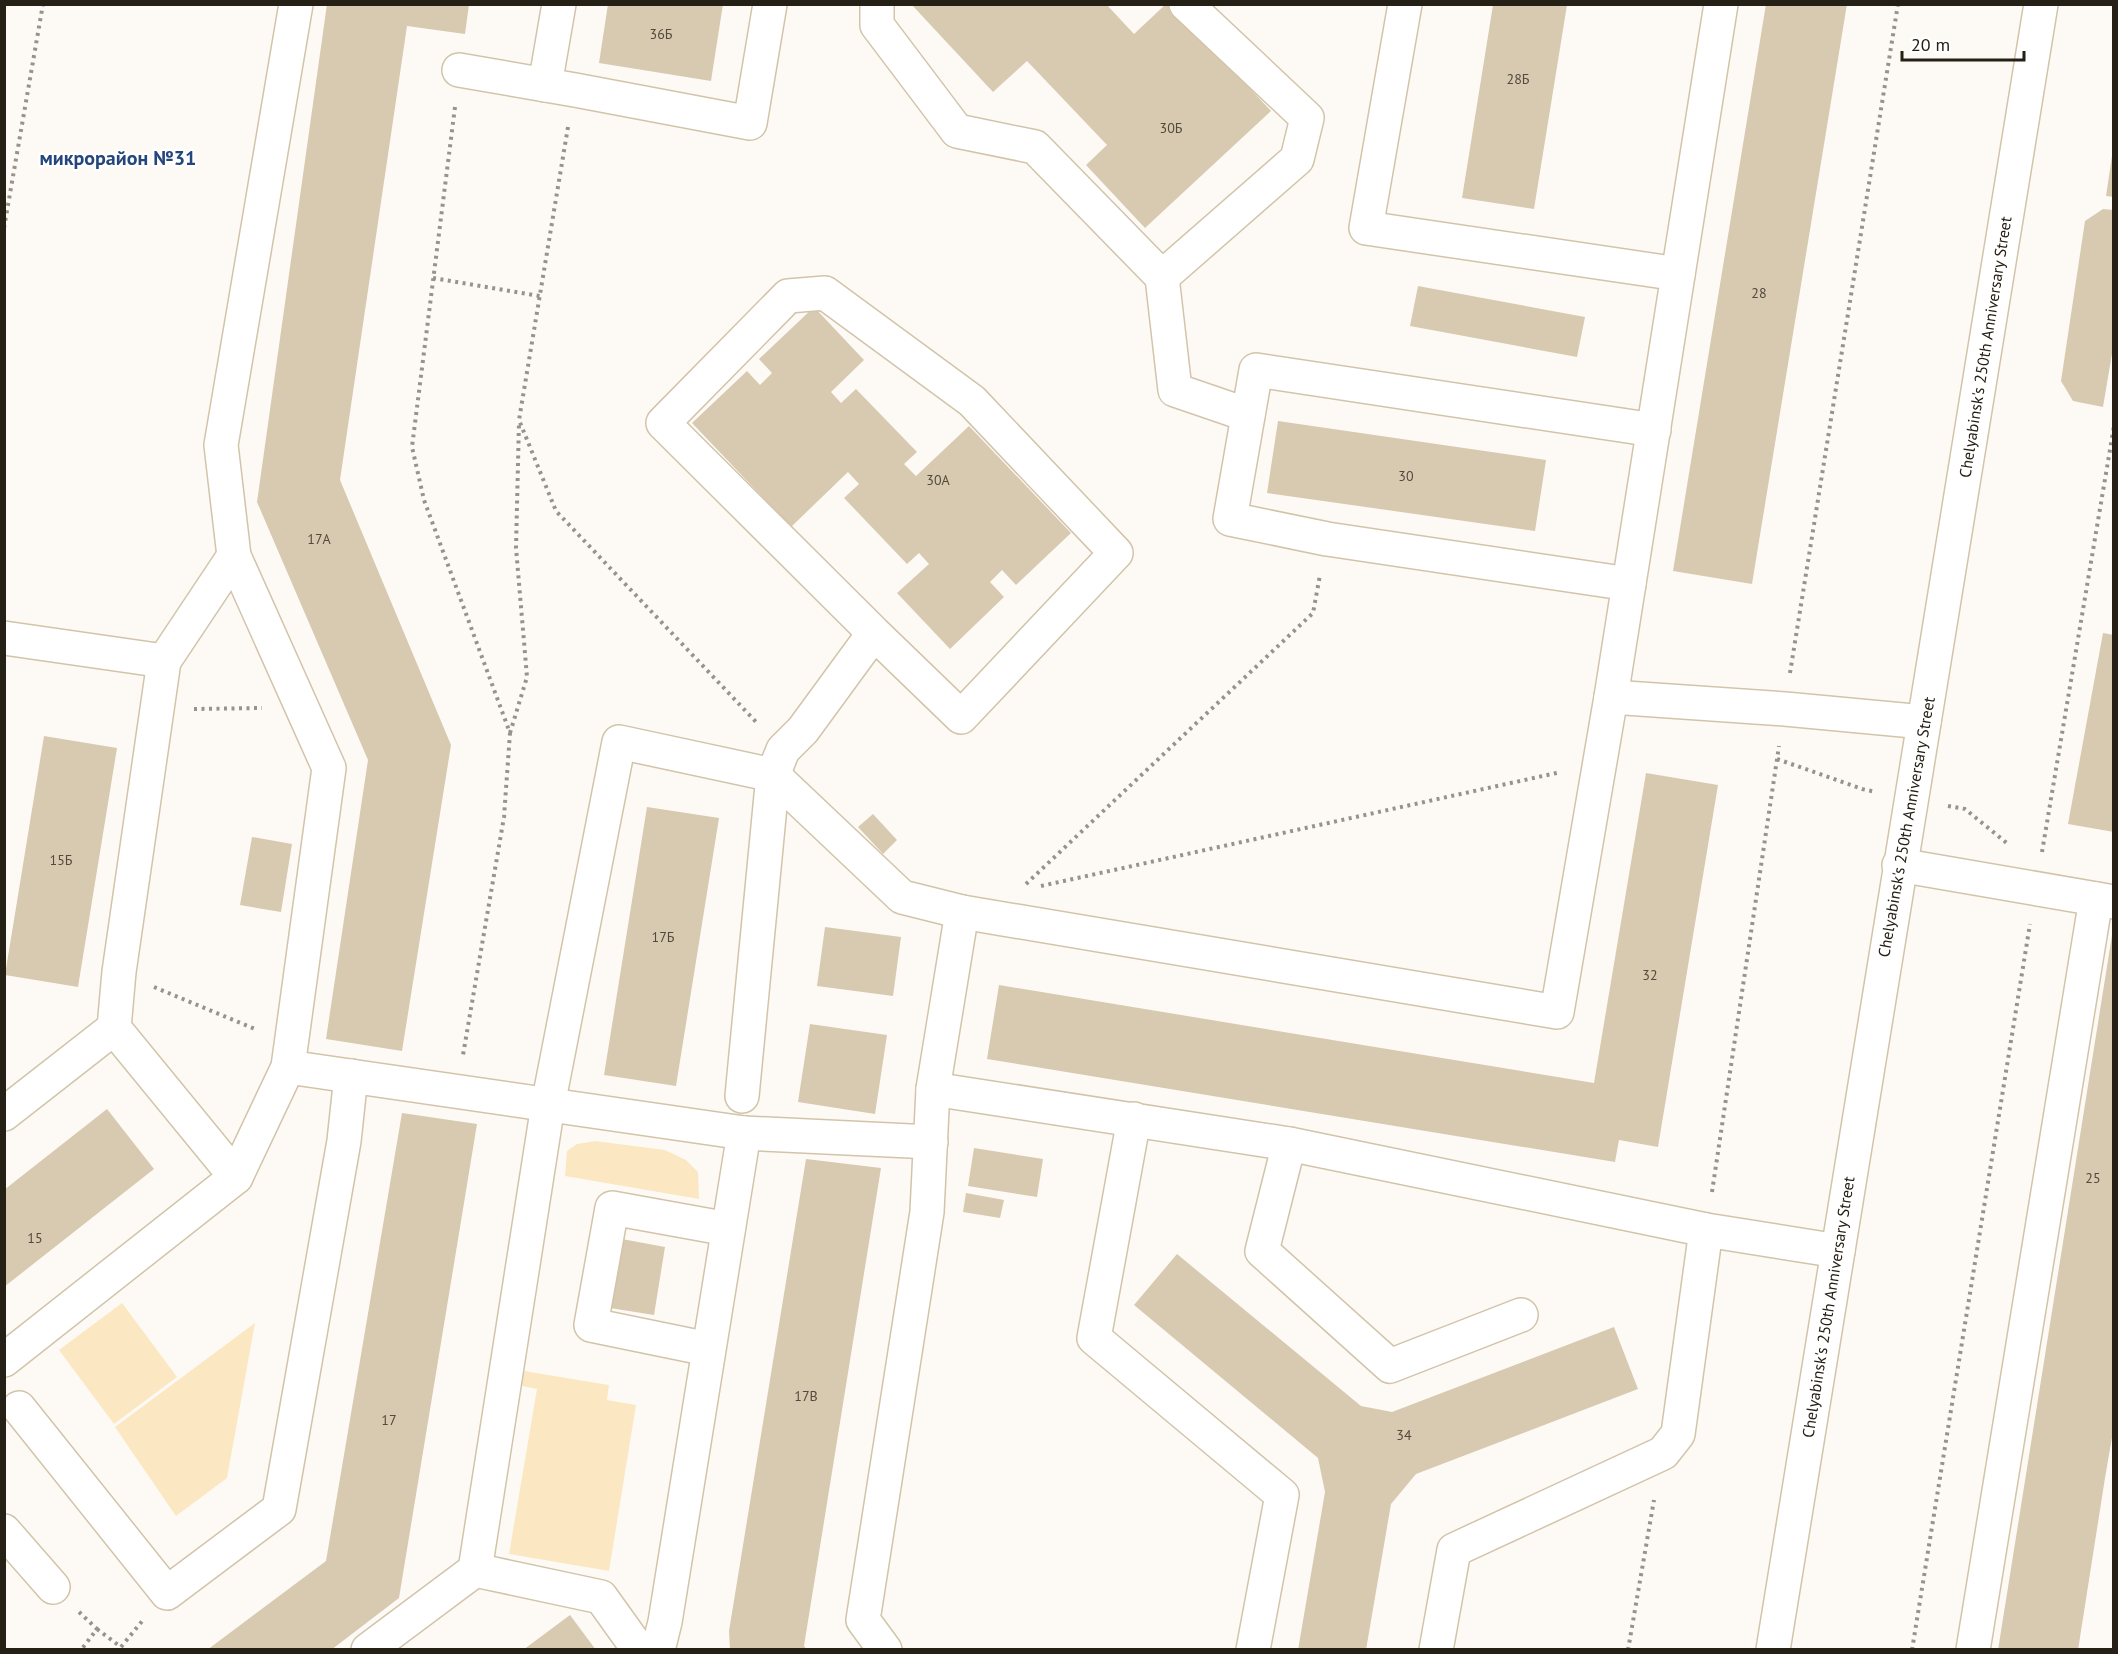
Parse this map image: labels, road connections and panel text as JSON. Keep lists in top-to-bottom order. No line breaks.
{"streets":{"street":["Chelyabinsk's 250th Anniversary Street"]},"districts":["микрорайон №31"],"house_numbers":["36Б","28Б","30Б","28","30","30А","17А","15Б","17Б","32","25","15","17В","17","34"],"scale_bar":"20 m"}
